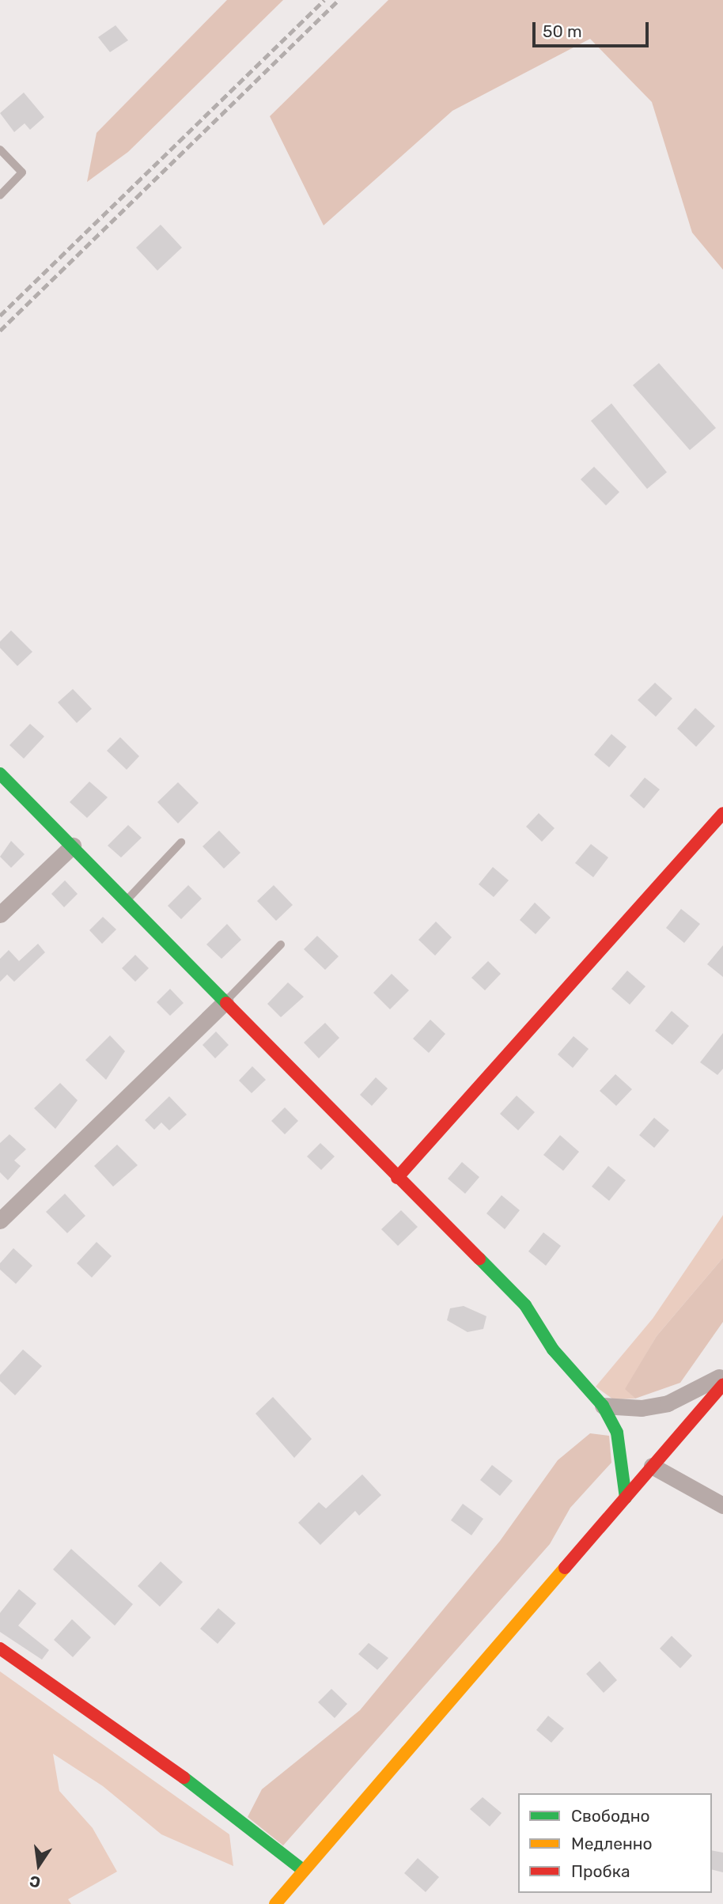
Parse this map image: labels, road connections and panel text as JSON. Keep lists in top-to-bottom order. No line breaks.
{"legend":["Свободно","Медленно","Пробка"],"scale_bar":"50 m","north":"bottom"}
